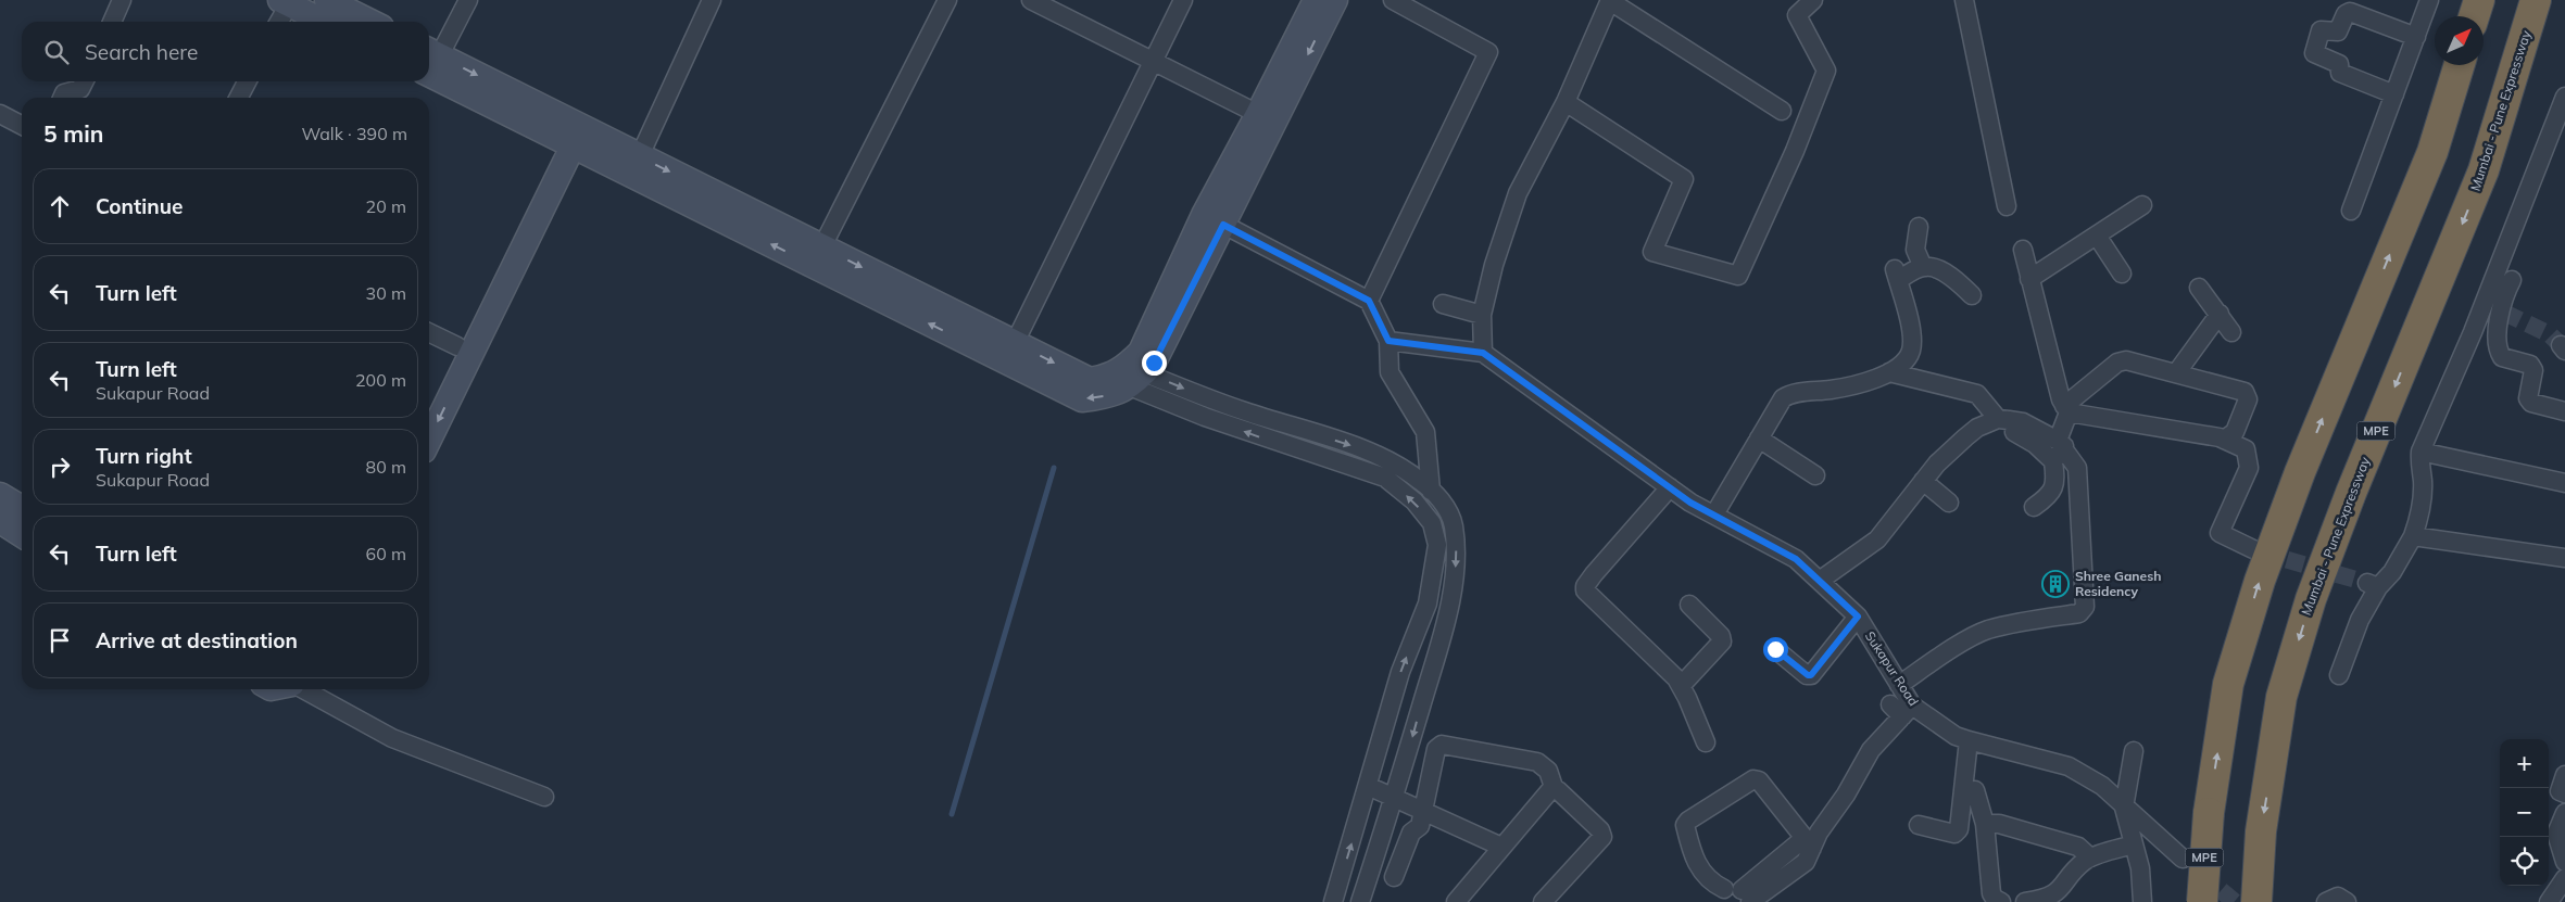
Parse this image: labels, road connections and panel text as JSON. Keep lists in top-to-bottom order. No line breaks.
{"streets":{"highway":["Mumbai - Pune Expressway","MPE"],"street":["Sukapur Road"]},"places":{"building":["Shree Ganesh Residency"]},"north":"top right","page":{"search":"Search here","heading":["5 min","Walk · 390 m"],"list":[["Continue","20 m"],["Turn left","30 m"],["Turn left","Sukapur Road","200 m"],["Turn right","Sukapur Road","80 m"],["Turn left","60 m"],"Arrive at destination"],"map_buttons":["+","−"]}}
